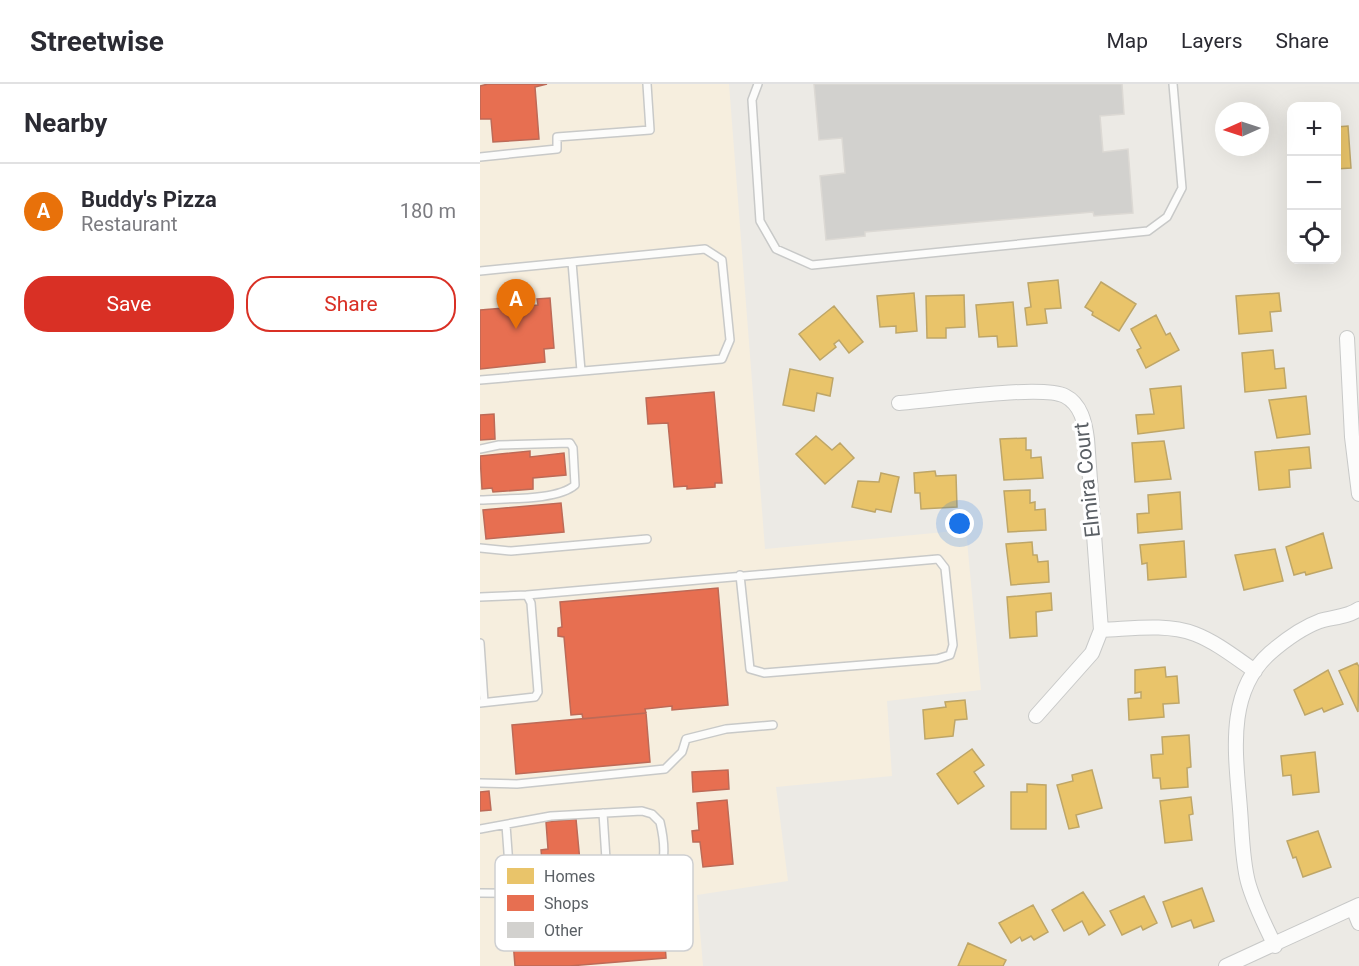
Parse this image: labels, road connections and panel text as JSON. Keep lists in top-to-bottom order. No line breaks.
{"streets":{"street":["Elmira Court"]},"legend":["Homes","Shops","Other"],"north":"left","page":{"header":"Streetwise","nav":["Map","Layers","Share"],"heading":"Nearby","map_buttons":["+","−"],"list":[{"mark":"A","name":"Buddy's Pizza","note":"Restaurant","value":"180 m"}],"buttons":["Save","Share"],"pins":"A"}}
